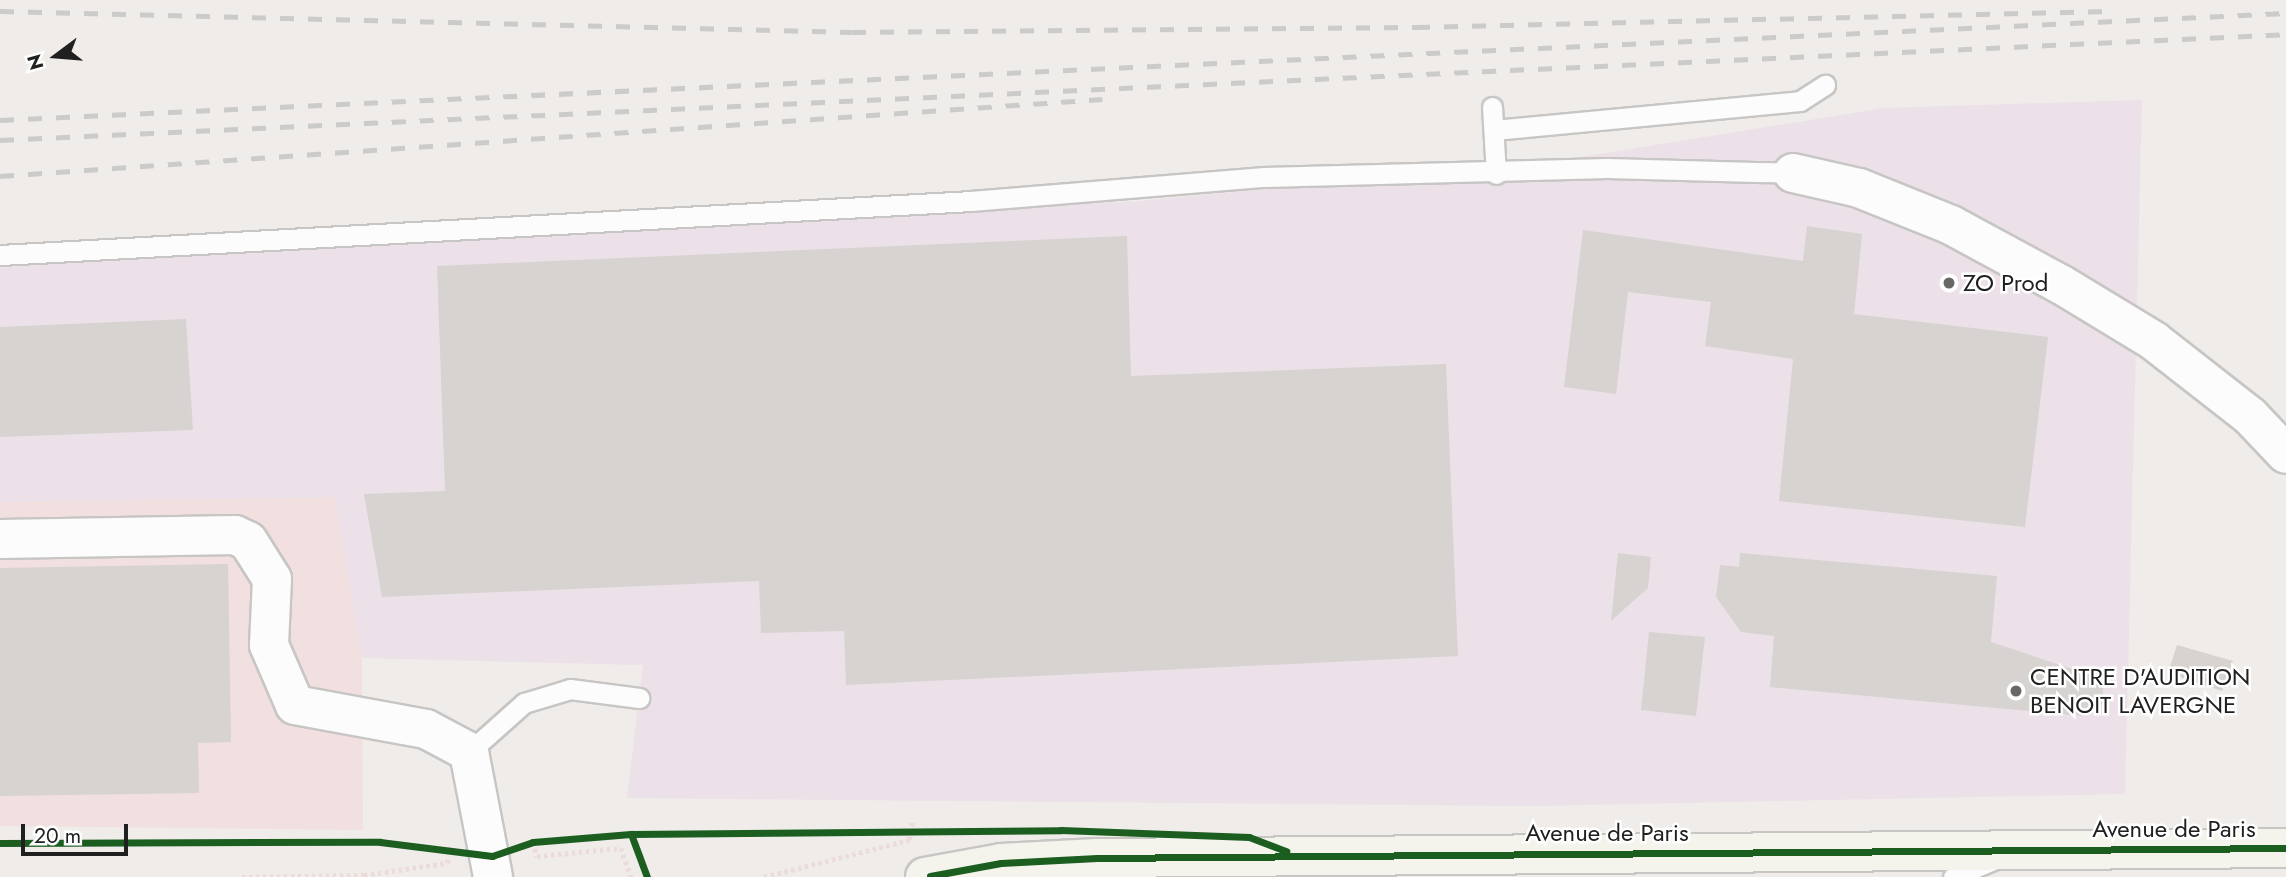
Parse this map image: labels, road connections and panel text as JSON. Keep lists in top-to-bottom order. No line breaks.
{"streets":{"main road":["Avenue de Paris"]},"places":["ZO Prod","CENTRE D'AUDITION BENOIT LAVERGNE"],"scale_bar":"20 m","north":"left"}
